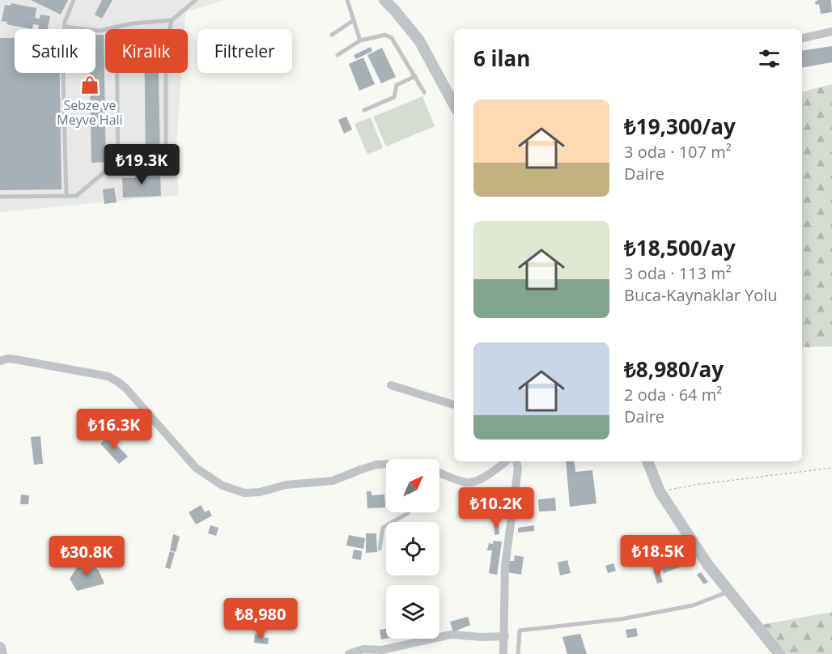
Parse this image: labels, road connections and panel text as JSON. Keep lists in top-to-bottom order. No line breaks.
{"places":{"shop":["Sebze ve Meyve Hali"]},"north":"top right","page":{"chip":["Satılık","Kiralık","Filtreler"],"heading":"6 ilan","list":[{"name":"₺19,300/ay","note":"3 oda · 107 m² · Daire"},{"name":"₺18,500/ay","note":"3 oda · 113 m² · Buca-Kaynaklar Yolu"},{"name":"₺8,980/ay","note":"2 oda · 64 m² · Daire"}],"price":["₺19.3K","₺16.3K","₺10.2K","₺18.5K","₺30.8K","₺8,980"]}}
